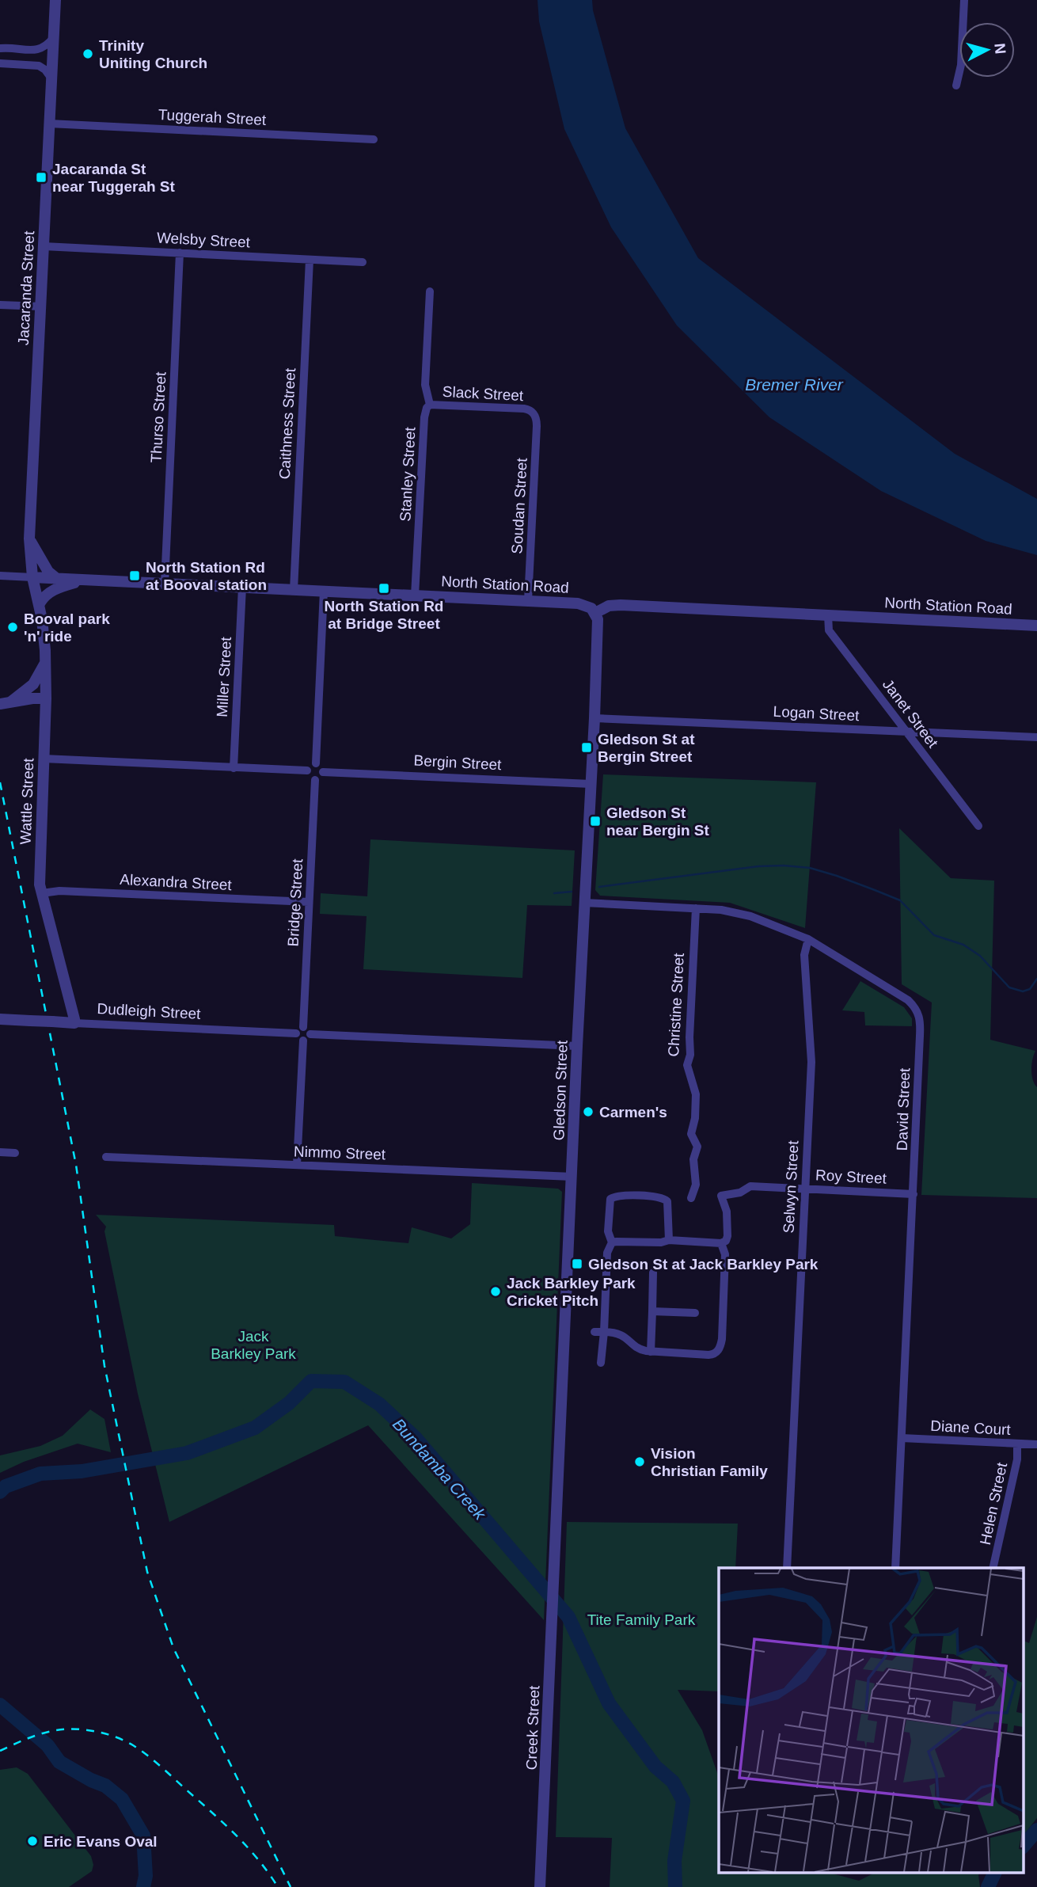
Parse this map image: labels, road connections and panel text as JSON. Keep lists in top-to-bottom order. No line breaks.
{"streets":{"street":["Tuggerah Street","Welsby Street","Jacaranda Street","Slack Street","Thurso Street","Caithness Street","Stanley Street","Soudan Street","North Station Road","Miller Street","Logan Street","Janet Street","Bergin Street","Wattle Street","Alexandra Street","Bridge Street","Christine Street","Dudleigh Street","Gledson Street","David Street","Nimmo Street","Roy Street","Selwyn Street","Diane Court","Helen Street","Creek Street"]},"crossings":[["Tuggerah Street","Jacaranda Street"],["Welsby Street","Jacaranda Street"],["Welsby Street","Thurso Street"],["Welsby Street","Caithness Street"],["Jacaranda Street","North Station Road"],["Jacaranda Street","Wattle Street"],["Slack Street","Stanley Street"],["Slack Street","Soudan Street"],["Thurso Street","North Station Road"],["Caithness Street","North Station Road"],["Stanley Street","North Station Road"],["Soudan Street","North Station Road"],["North Station Road","Miller Street"],["North Station Road","Janet Street"],["North Station Road","Wattle Street"],["North Station Road","Gledson Street"],["Logan Street","Janet Street"],["Logan Street","Gledson Street"],["Bergin Street","Bridge Street"],["Bergin Street","Gledson Street"],["Wattle Street","Alexandra Street"],["Wattle Street","Dudleigh Street"],["Alexandra Street","Bridge Street"],["Bridge Street","Dudleigh Street"],["Christine Street","David Street"],["Gledson Street","David Street"],["Gledson Street","Nimmo Street"],["Gledson Street","Creek Street"],["David Street","Roy Street"],["David Street","Selwyn Street"],["David Street","Diane Court"],["Roy Street","Selwyn Street"],["Diane Court","Helen Street"]],"water":["Bremer River","Bundamba Creek"],"parks":["Jack Barkley Park","Tite Family Park"],"places":{"other":["Trinity Uniting Church","Booval park 'n' ride","Carmen's","Jack Barkley Park Cricket Pitch","Vision Christian Family","Eric Evans Oval"],"transit":["Jacaranda St near Tuggerah St","North Station Rd at Booval station","North Station Rd at Bridge Street","Gledson St at Bergin Street","Gledson St near Bergin St","Gledson St at Jack Barkley Park"]},"north":"right"}
